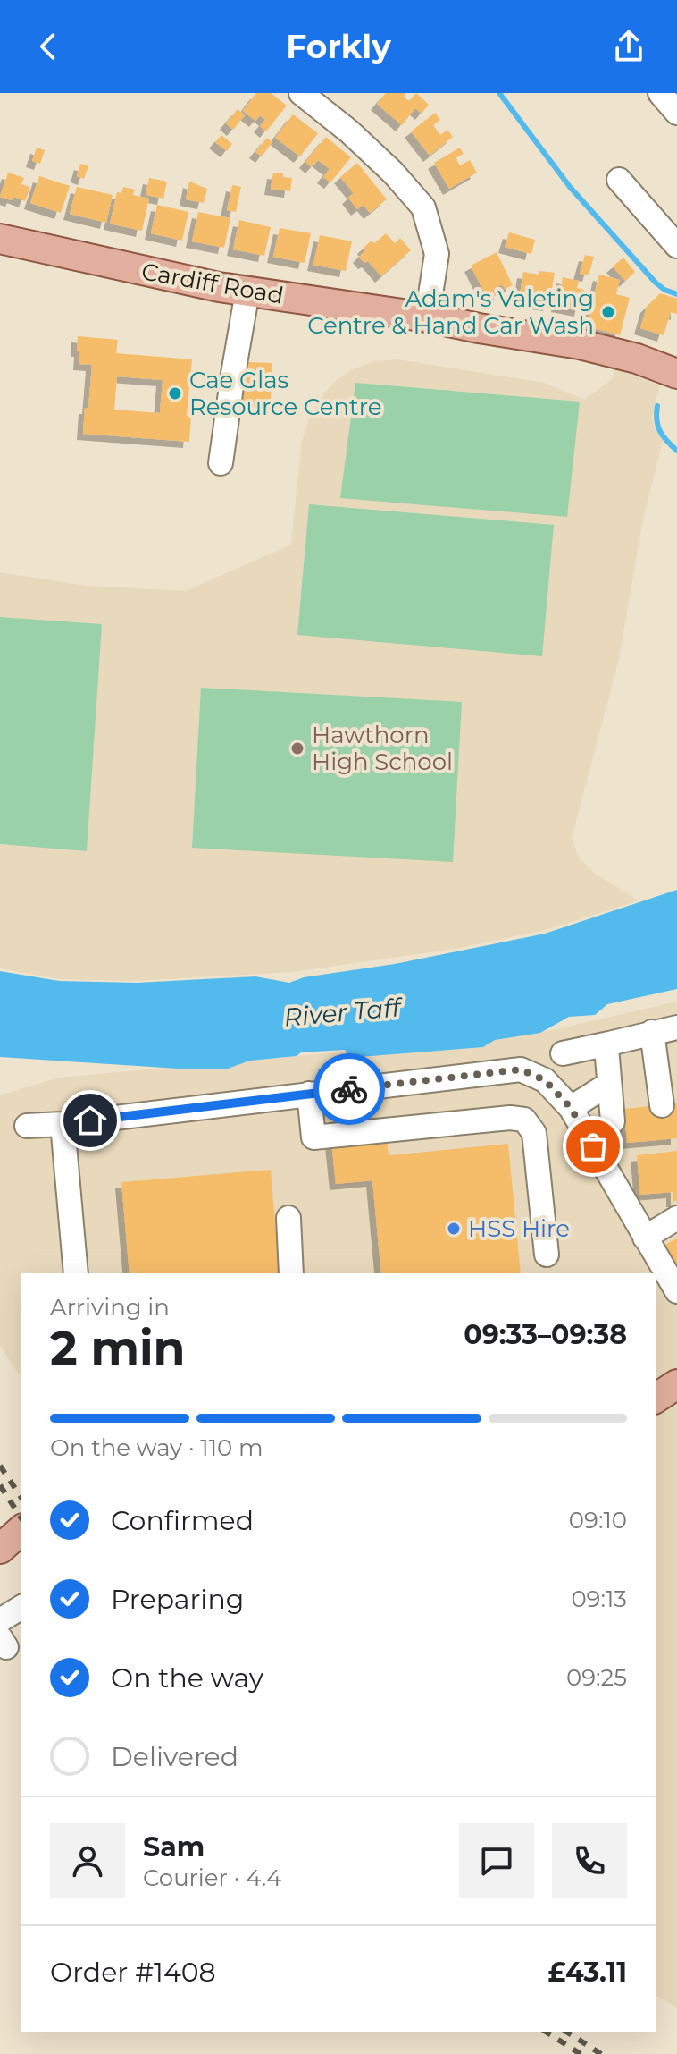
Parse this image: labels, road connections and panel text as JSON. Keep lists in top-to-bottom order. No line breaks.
{"streets":{"main road":["Cardiff Road"]},"water":["River Taff"],"places":["Adam's Valeting Centre & Hand Car Wash","Cae Glas Resource Centre","Hawthorn High School","HSS Hire"],"page":{"header":"Forkly","heading":["2 min","Arriving in","09:33–09:38"],"panel":["Sam","Courier · 4.4","Order #1408","£43.11"],"bar":"On the way · 110 m","list":[["Confirmed","09:10"],["Preparing","09:13"],["On the way","09:25"],"Delivered"]}}
